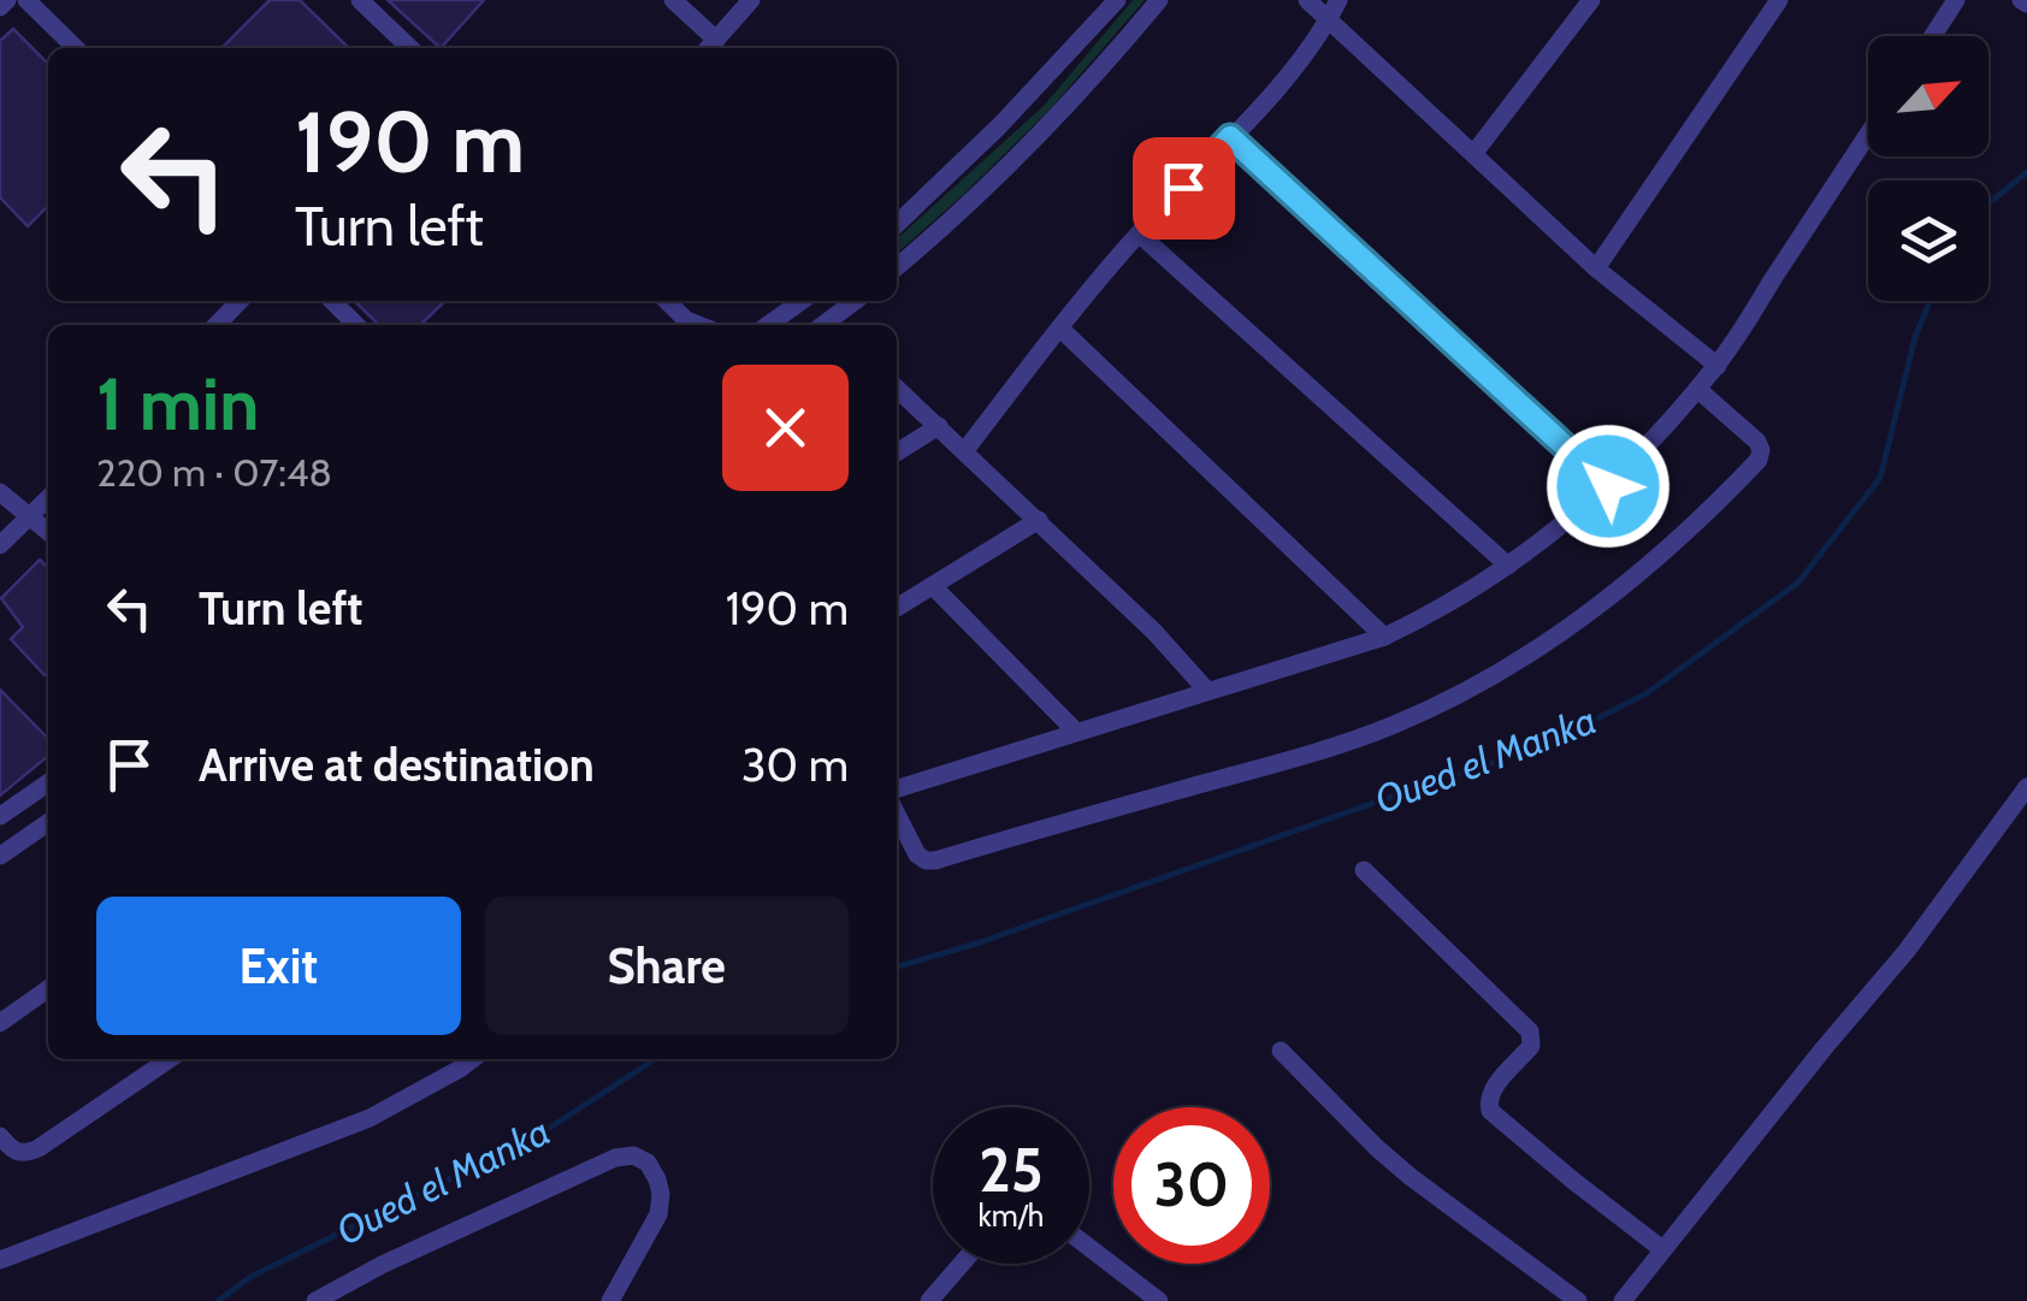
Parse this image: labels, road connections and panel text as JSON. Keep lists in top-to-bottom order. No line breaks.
{"water":["Oued el Manka"],"north":"top right","page":{"turn":["190 m","Turn left"],"heading":["1 min","220 m · 07:48"],"list":[{"name":"Turn left","value":"190 m"},{"name":"Arrive at destination","value":"30 m"}],"buttons":["Exit","Share"],"speed":"25 km/h","limit":"30"}}
